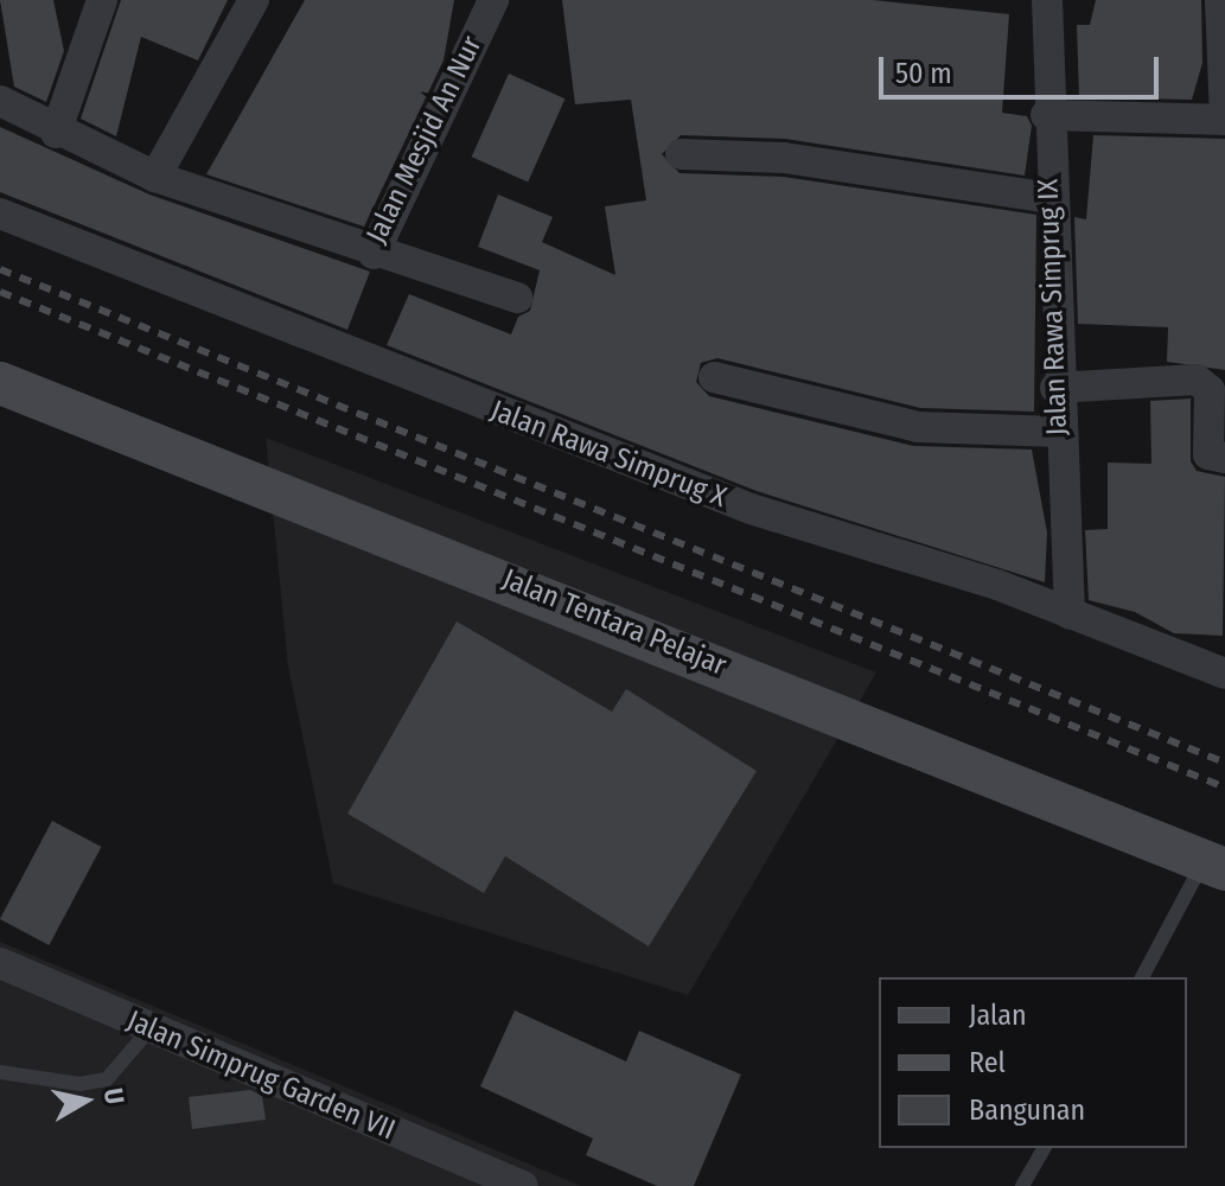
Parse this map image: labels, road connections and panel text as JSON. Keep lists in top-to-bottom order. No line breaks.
{"streets":{"street":["Jalan Mesjid An Nur","Jalan Rawa Simprug IX","Jalan Rawa Simprug X","Jalan Tentara Pelajar","Jalan Simprug Garden VII"]},"crossings":[["Jalan Rawa Simprug IX","Jalan Rawa Simprug X"]],"legend":["Jalan","Rel","Bangunan"],"scale_bar":"50 m","north":"right"}
